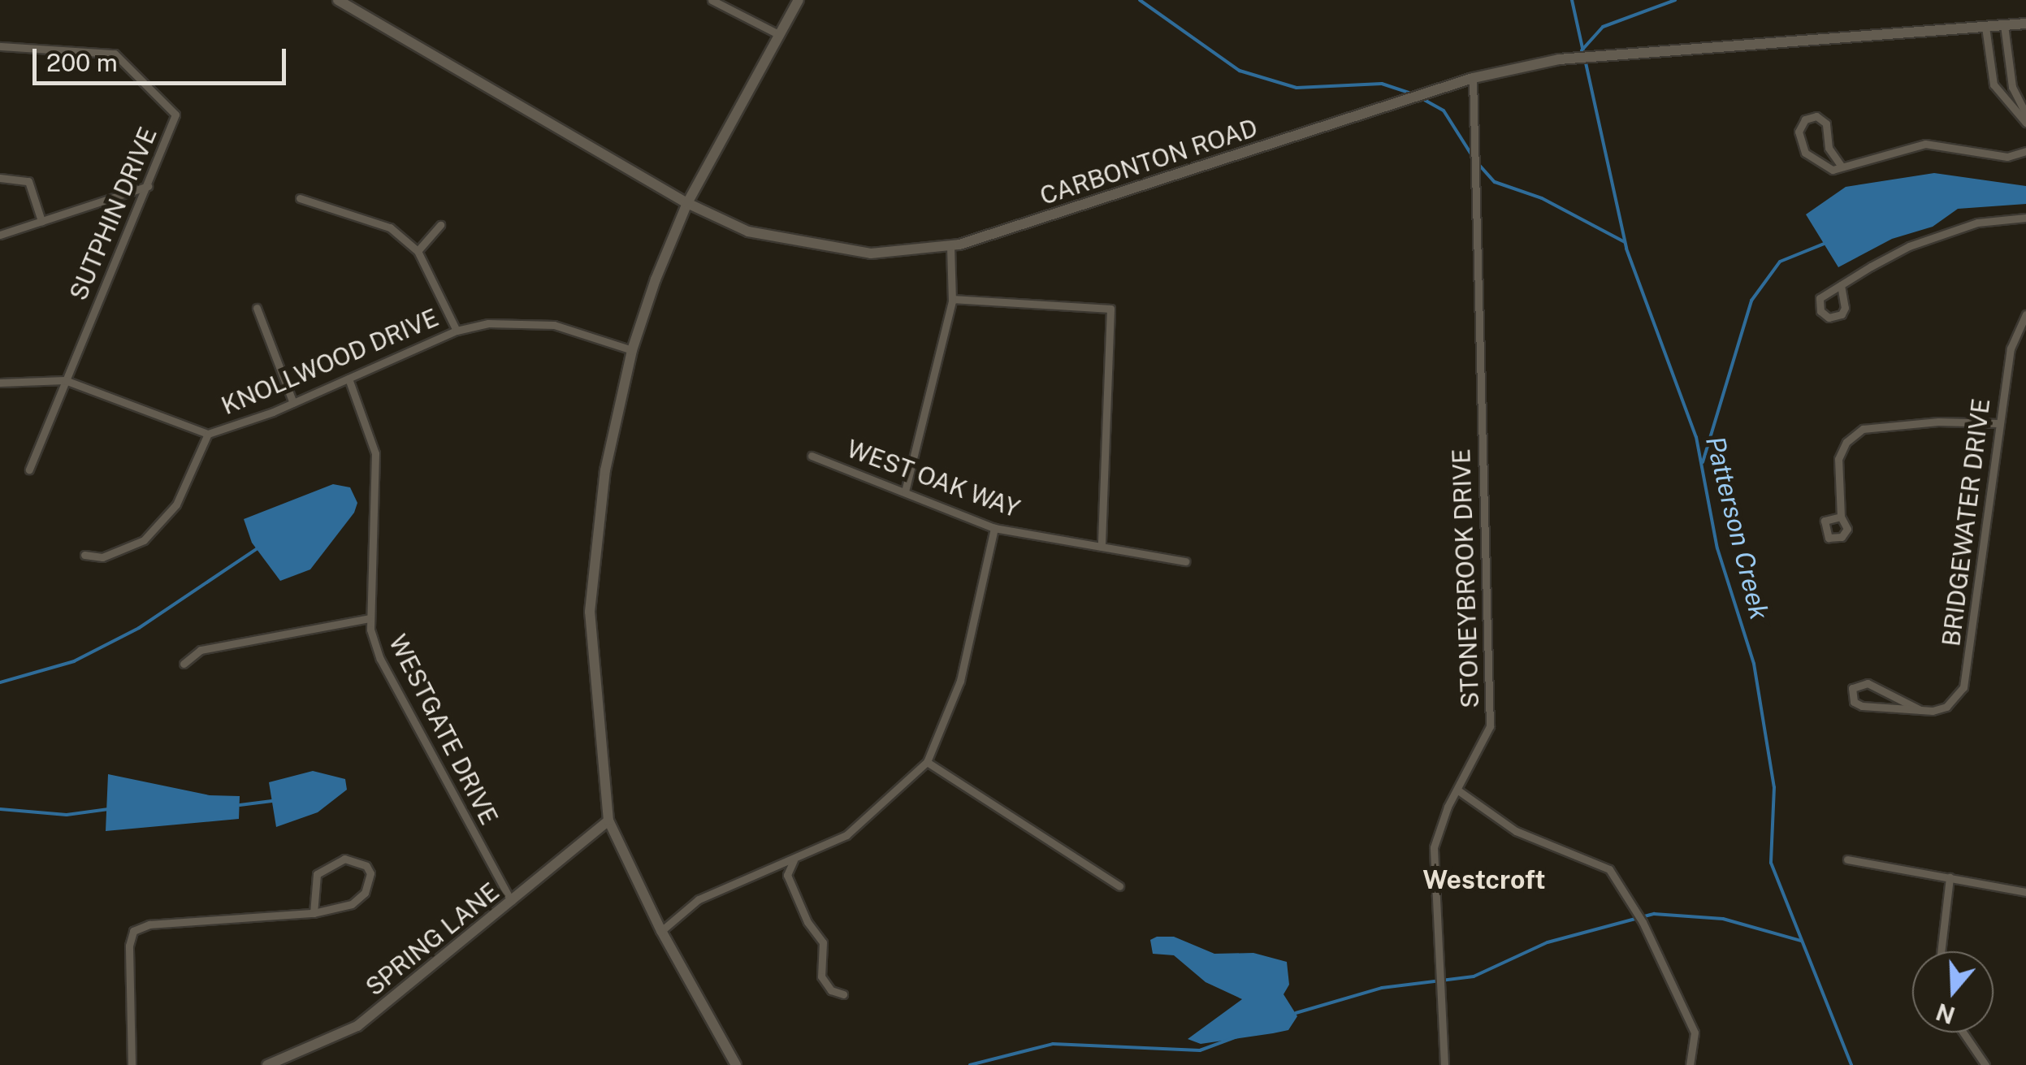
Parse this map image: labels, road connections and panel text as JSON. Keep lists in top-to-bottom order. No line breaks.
{"streets":{"street":["CARBONTON ROAD","SUTPHIN DRIVE","KNOLLWOOD DRIVE","WEST OAK WAY","BRIDGEWATER DRIVE","STONEYBROOK DRIVE","WESTGATE DRIVE","SPRING LANE"]},"crossings":[["CARBONTON ROAD","STONEYBROOK DRIVE"],["SUTPHIN DRIVE","KNOLLWOOD DRIVE"],["KNOLLWOOD DRIVE","WESTGATE DRIVE"],["WESTGATE DRIVE","SPRING LANE"]],"districts":["Westcroft"],"water":["Patterson Creek"],"scale_bar":"200 m","north":"bottom"}
